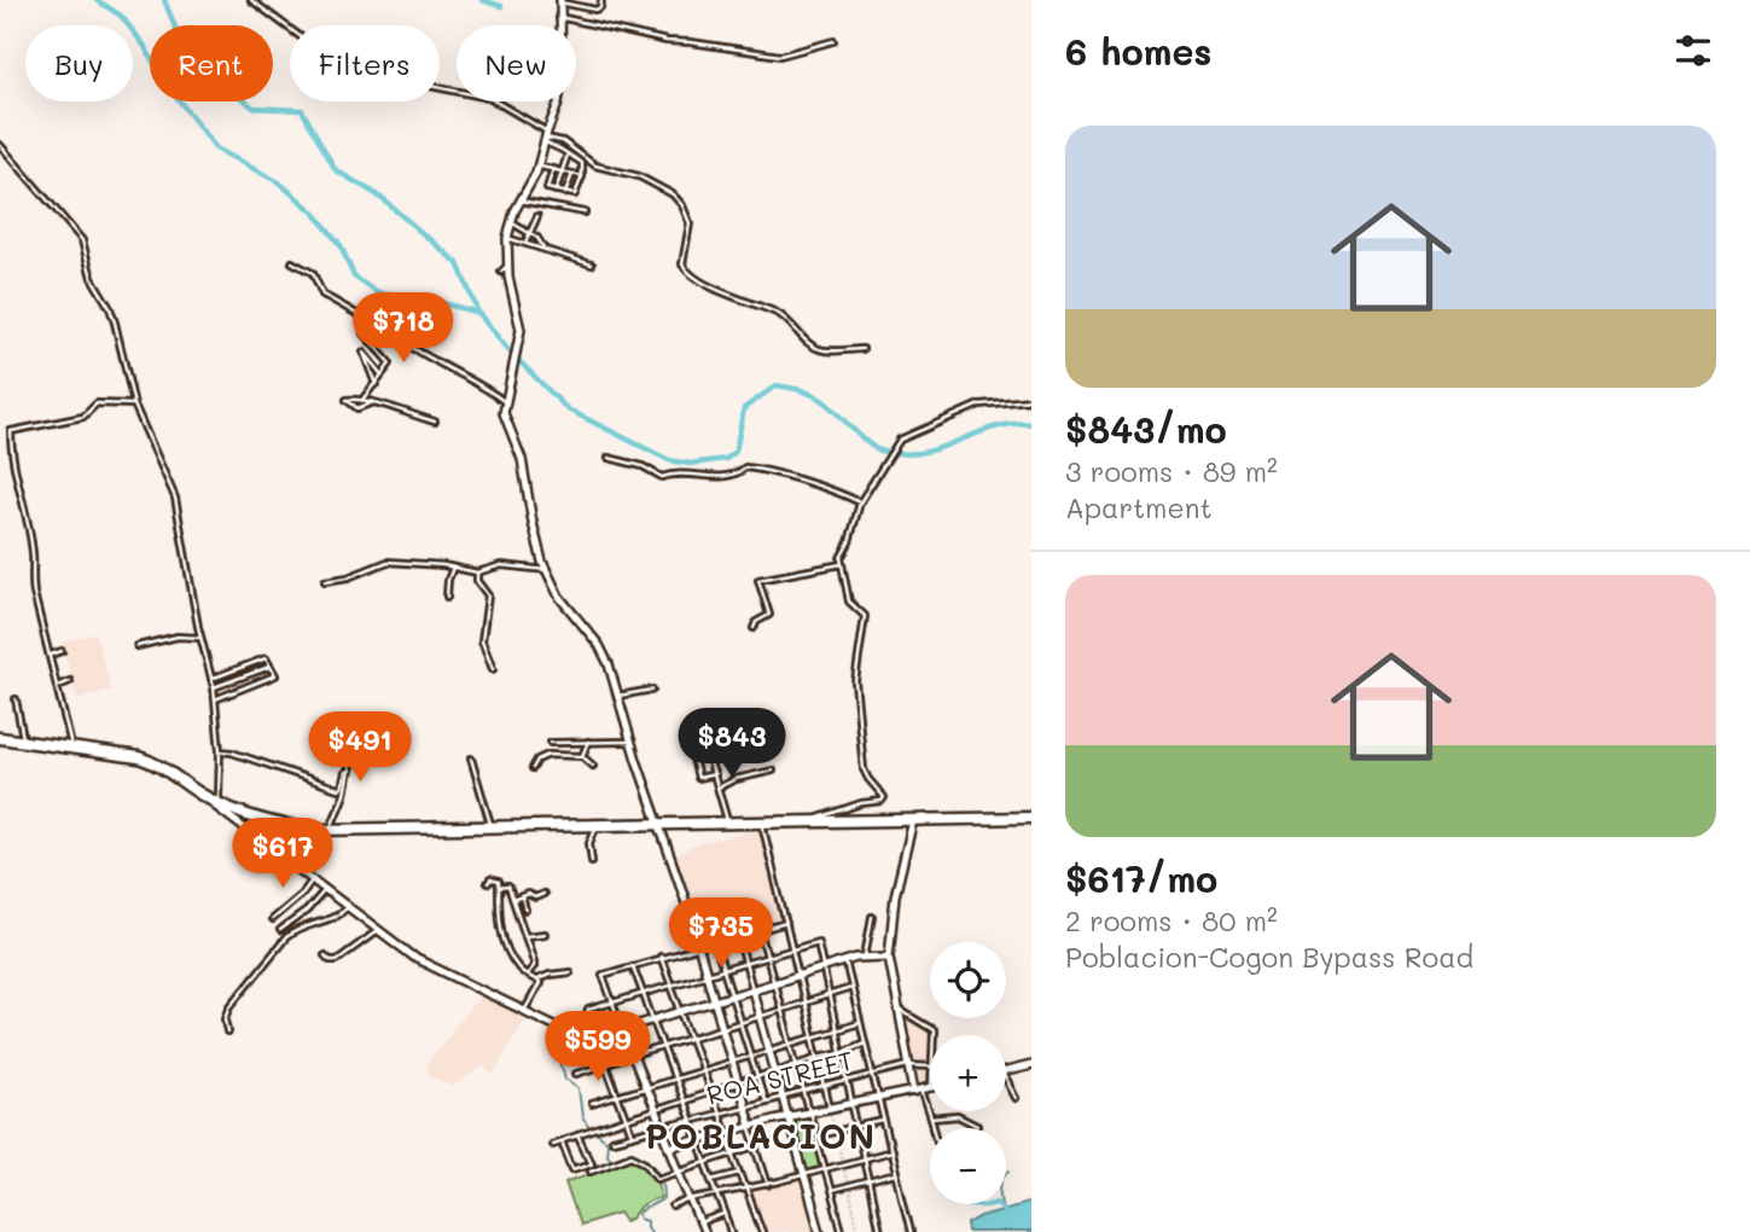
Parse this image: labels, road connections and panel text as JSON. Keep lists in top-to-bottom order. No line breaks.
{"streets":{"street":["ROA STREET"]},"districts":["POBLACION"],"page":{"heading":"6 homes","chip":["Buy","Rent","Filters","New"],"list":[{"name":"$843/mo","note":"3 rooms · 89 m² · Apartment"},{"name":"$617/mo","note":"2 rooms · 80 m² · Poblacion-Cogon Bypass Road"}],"price":["$718","$843","$491","$617","$735","$599"],"map_buttons":["+","−"]}}
